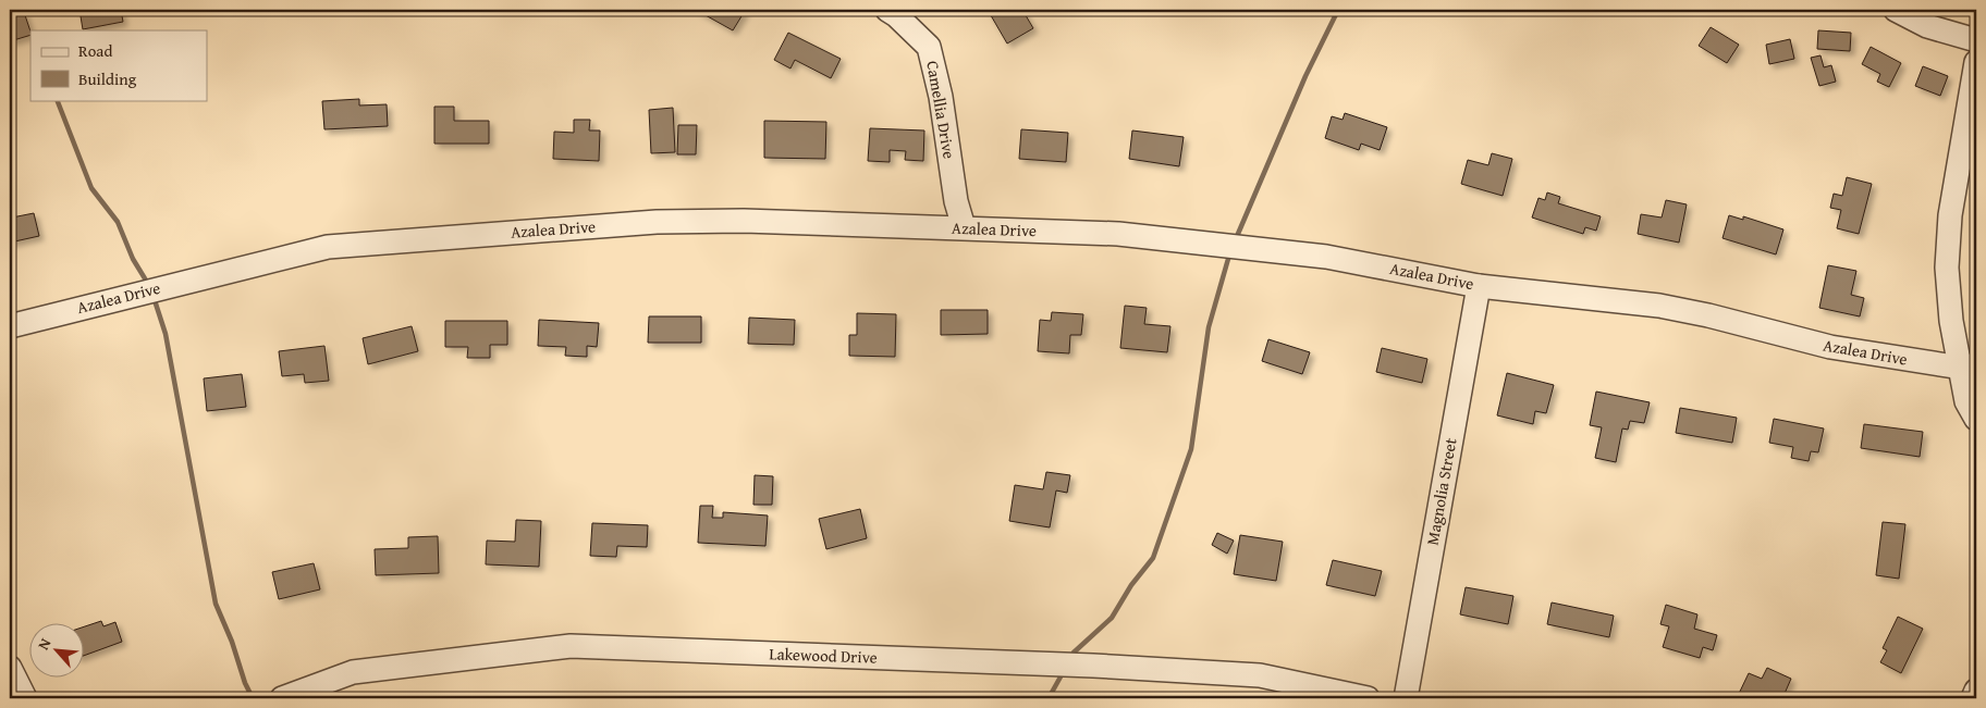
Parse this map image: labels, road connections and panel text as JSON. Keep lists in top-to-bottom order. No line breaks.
{"streets":{"street":["Camellia Drive","Azalea Drive","Magnolia Street","Lakewood Drive"]},"crossings":[["Camellia Drive","Azalea Drive"],["Azalea Drive","Magnolia Street"]],"legend":["Road","Building"],"north":"top left"}
